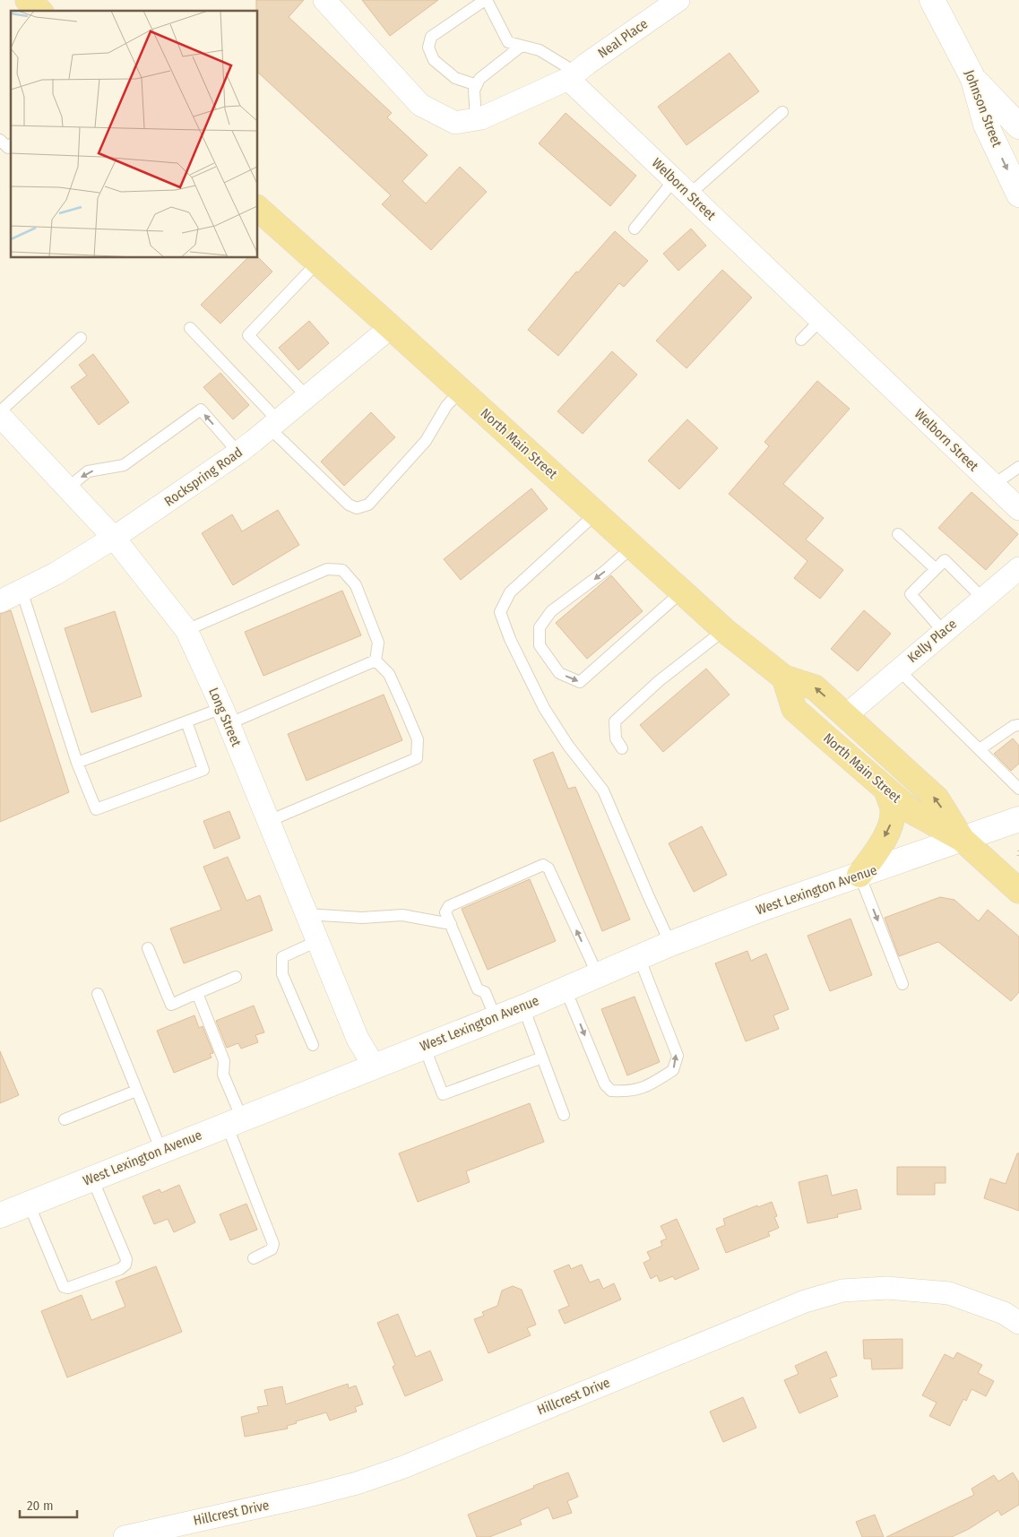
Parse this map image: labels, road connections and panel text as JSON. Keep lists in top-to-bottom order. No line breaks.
{"streets":{"main road":["North Main Street"],"street":["Neal Place","Johnson Street","Welborn Street","Rockspring Road","Kelly Place","Long Street","West Lexington Avenue","Hillcrest Drive"]},"crossings":[["Neal Place","Welborn Street"],["North Main Street","Rockspring Road"],["North Main Street","Kelly Place"],["North Main Street","West Lexington Avenue"],["Rockspring Road","Long Street"],["Long Street","West Lexington Avenue"]],"scale_bar":"20 m"}
